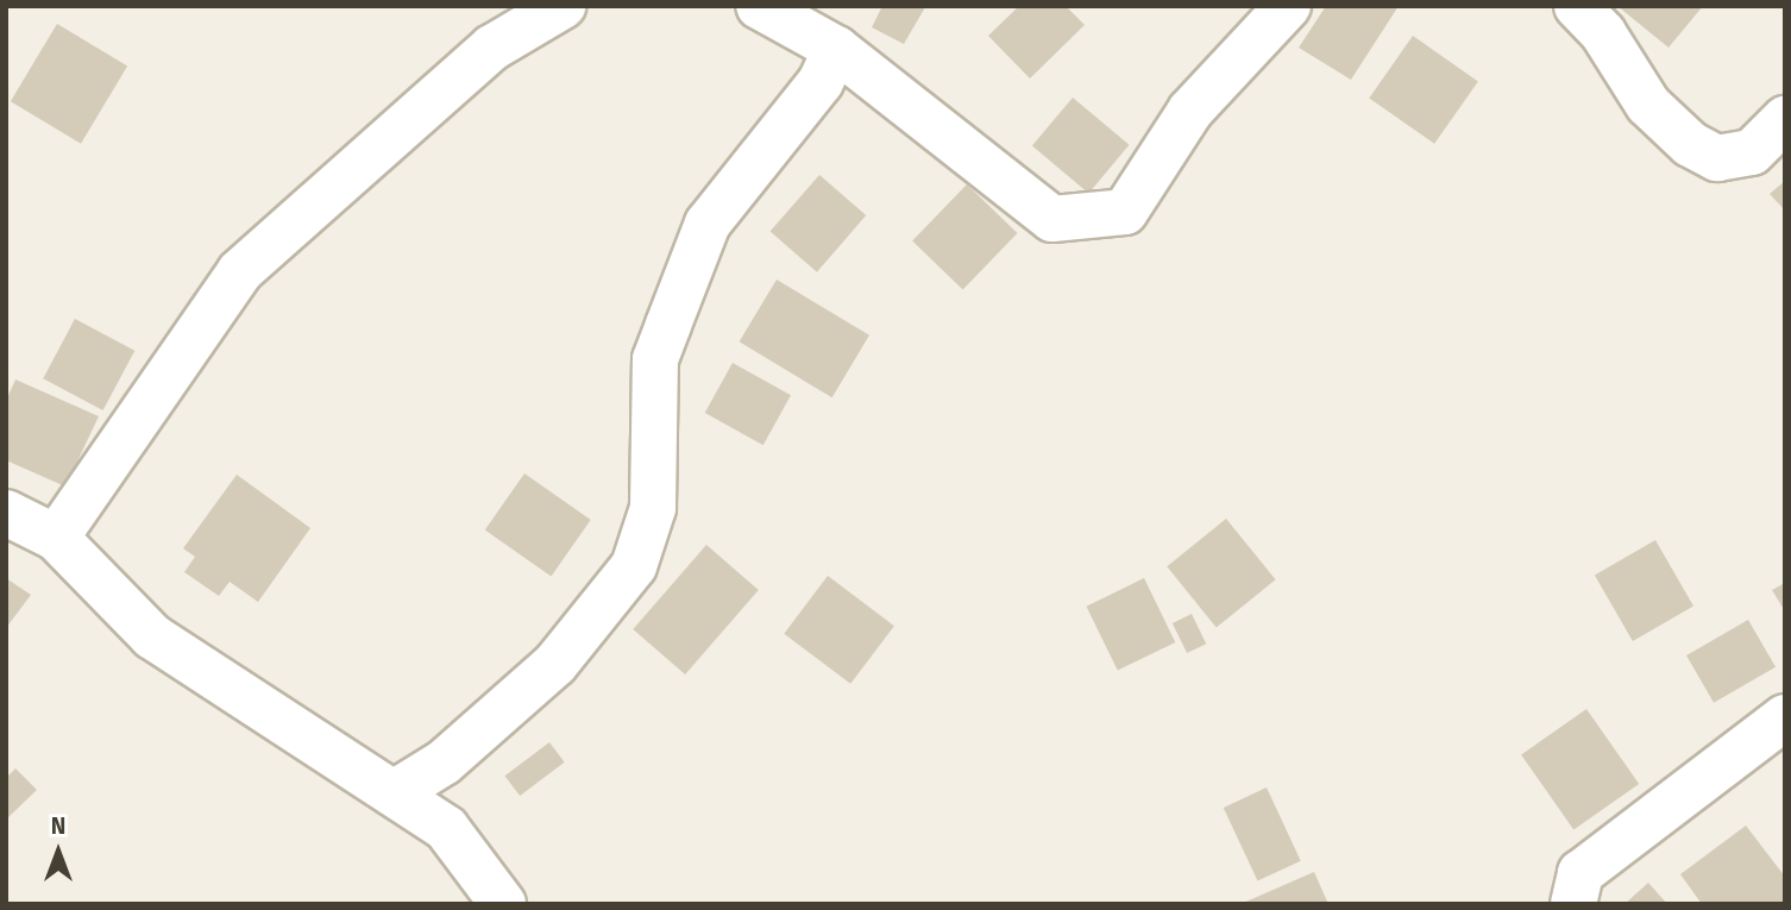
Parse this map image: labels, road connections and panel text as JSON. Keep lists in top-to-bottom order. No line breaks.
{"north":"top"}
